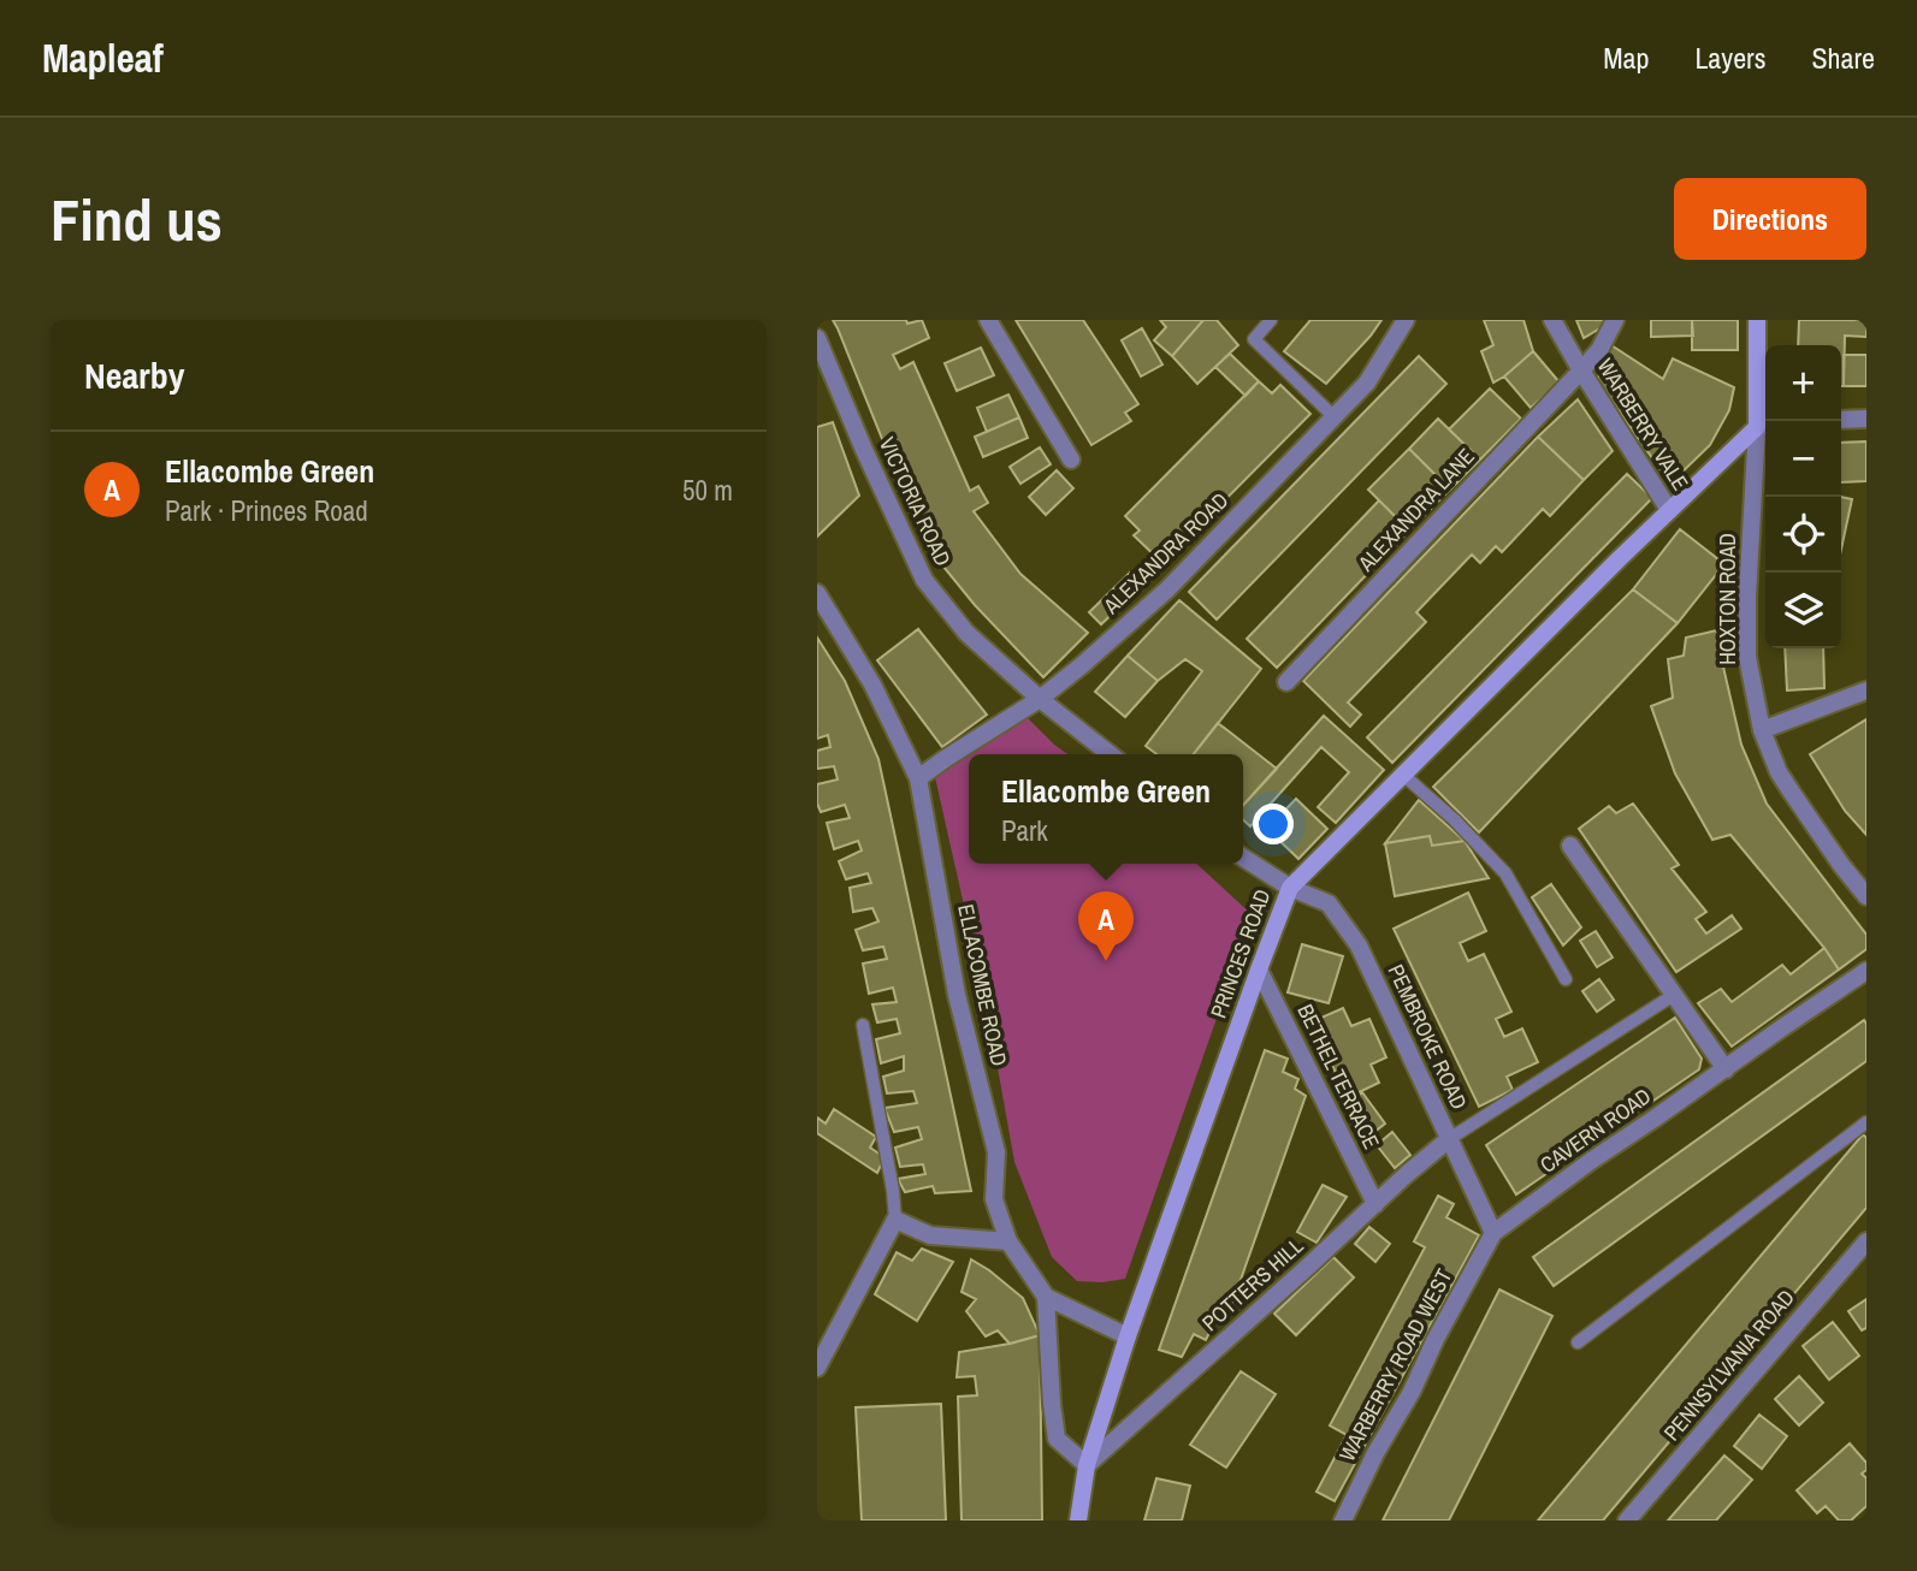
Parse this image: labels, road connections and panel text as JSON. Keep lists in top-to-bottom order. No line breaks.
{"streets":{"street":["WARBERRY VALE","VICTORIA ROAD","ALEXANDRA LANE","ALEXANDRA ROAD","HOXTON ROAD","PRINCES ROAD","ELLACOMBE ROAD","PEMBROKE ROAD","BETHEL TERRACE","CAVERN ROAD","POTTERS HILL","WARBERRY ROAD WEST","PENNSYLVANIA ROAD"]},"crossings":[["WARBERRY VALE","ALEXANDRA LANE"],["WARBERRY VALE","PRINCES ROAD"],["VICTORIA ROAD","ALEXANDRA ROAD"],["ALEXANDRA ROAD","ELLACOMBE ROAD"],["HOXTON ROAD","PRINCES ROAD"],["PRINCES ROAD","PEMBROKE ROAD"],["PRINCES ROAD","BETHEL TERRACE"],["PRINCES ROAD","POTTERS HILL"],["PEMBROKE ROAD","CAVERN ROAD"],["PEMBROKE ROAD","POTTERS HILL"],["PEMBROKE ROAD","WARBERRY ROAD WEST"],["BETHEL TERRACE","POTTERS HILL"],["CAVERN ROAD","WARBERRY ROAD WEST"]],"page":{"header":"Mapleaf","nav":["Map","Layers","Share"],"buttons":"Directions","title":"Find us","heading":"Nearby","map_buttons":["+","−"],"list":[{"mark":"A","name":"Ellacombe Green","note":"Park · Princes Road","value":"50 m"}],"popup":["Ellacombe Green","Park"],"pins":"A"}}
